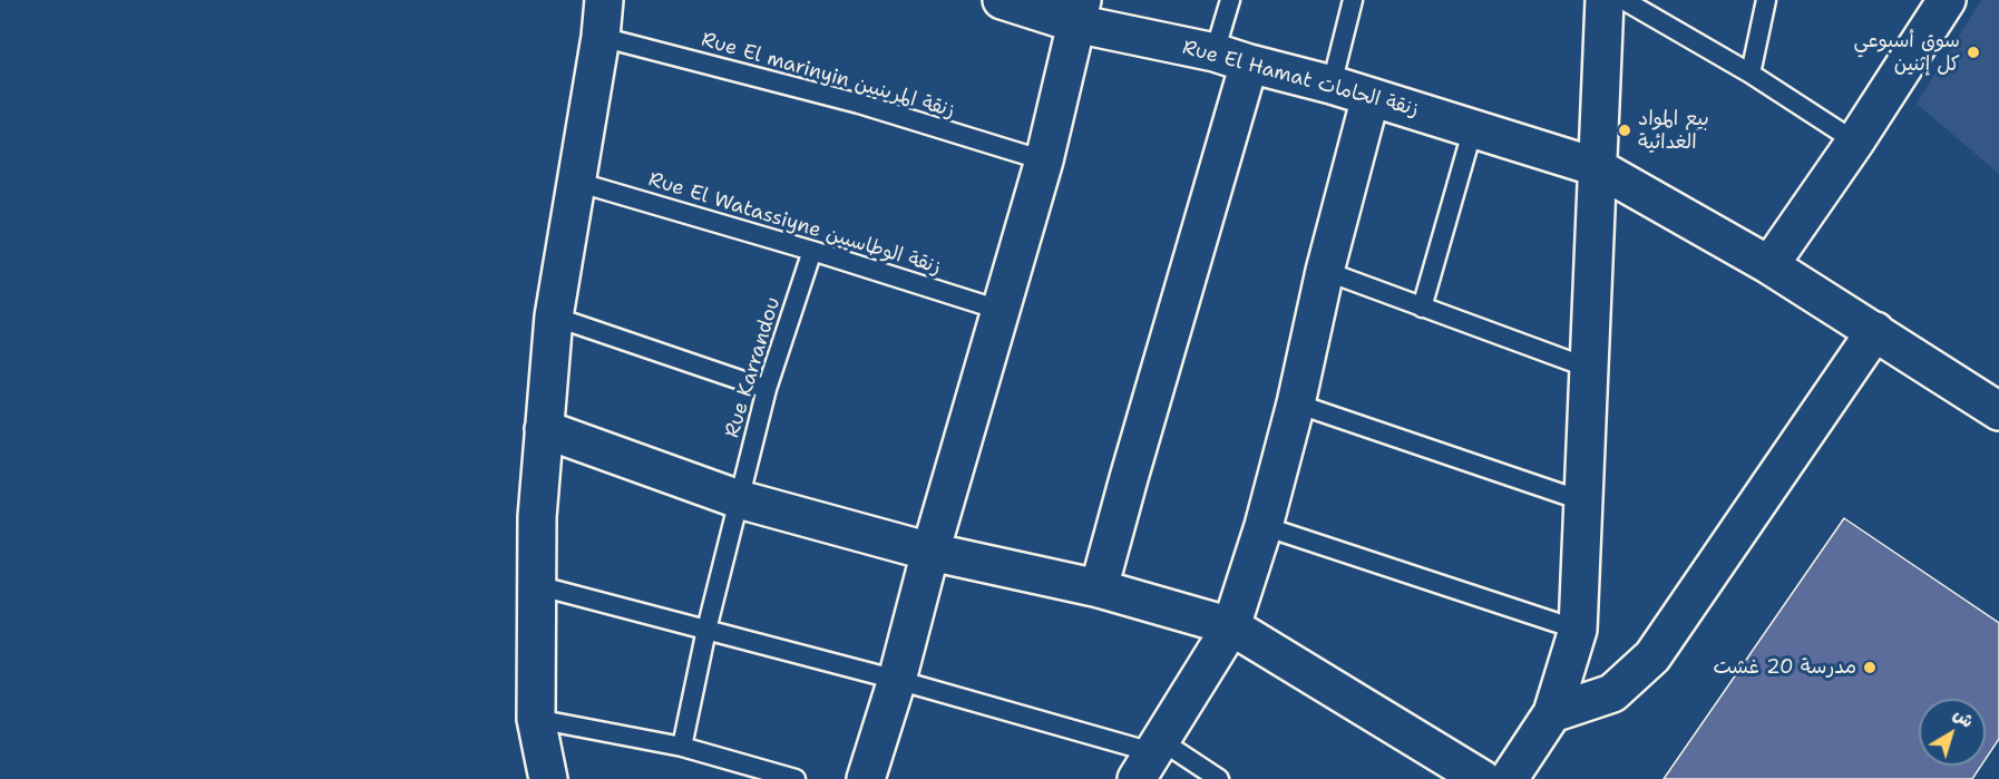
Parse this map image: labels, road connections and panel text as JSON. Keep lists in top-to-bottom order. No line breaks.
{"streets":{"street":["Rue El Hamat زنقة الحامات"],"lane":["Rue El marinyin زنقة المرينيين","Rue El Watassiyne زنقة الوطاسيين","Rue Karrandou"]},"crossings":[["Rue El Watassiyne زنقة الوطاسيين","Rue Karrandou"]],"places":["سوق أسبوعي كل إثنين","بيع المواد الغدائية","مدرسة 20 غشت"],"north":"top right"}
